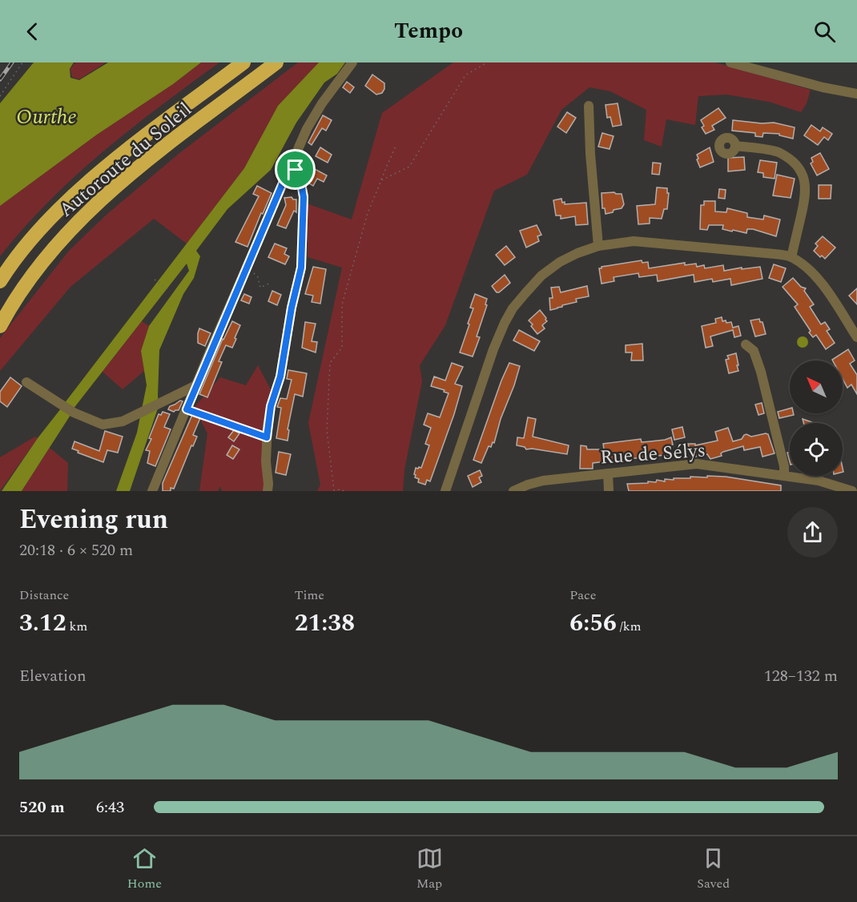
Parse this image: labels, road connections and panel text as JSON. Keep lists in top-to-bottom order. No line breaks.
{"streets":{"highway":["Autoroute du Soleil"],"street":["Rue de Sélys"]},"water":["Ourthe"],"north":"top left","page":{"header":"Tempo","heading":["Evening run","20:18 · 6 × 520 m"],"stats":[["Distance","3.12 km"],["Time","21:38"],["Pace","6:56 /km"]],"chart":["Elevation","128–132 m"],"list":[{"name":"520 m","note":"6:43"}],"tabs":["Home","Map","Saved"]}}
